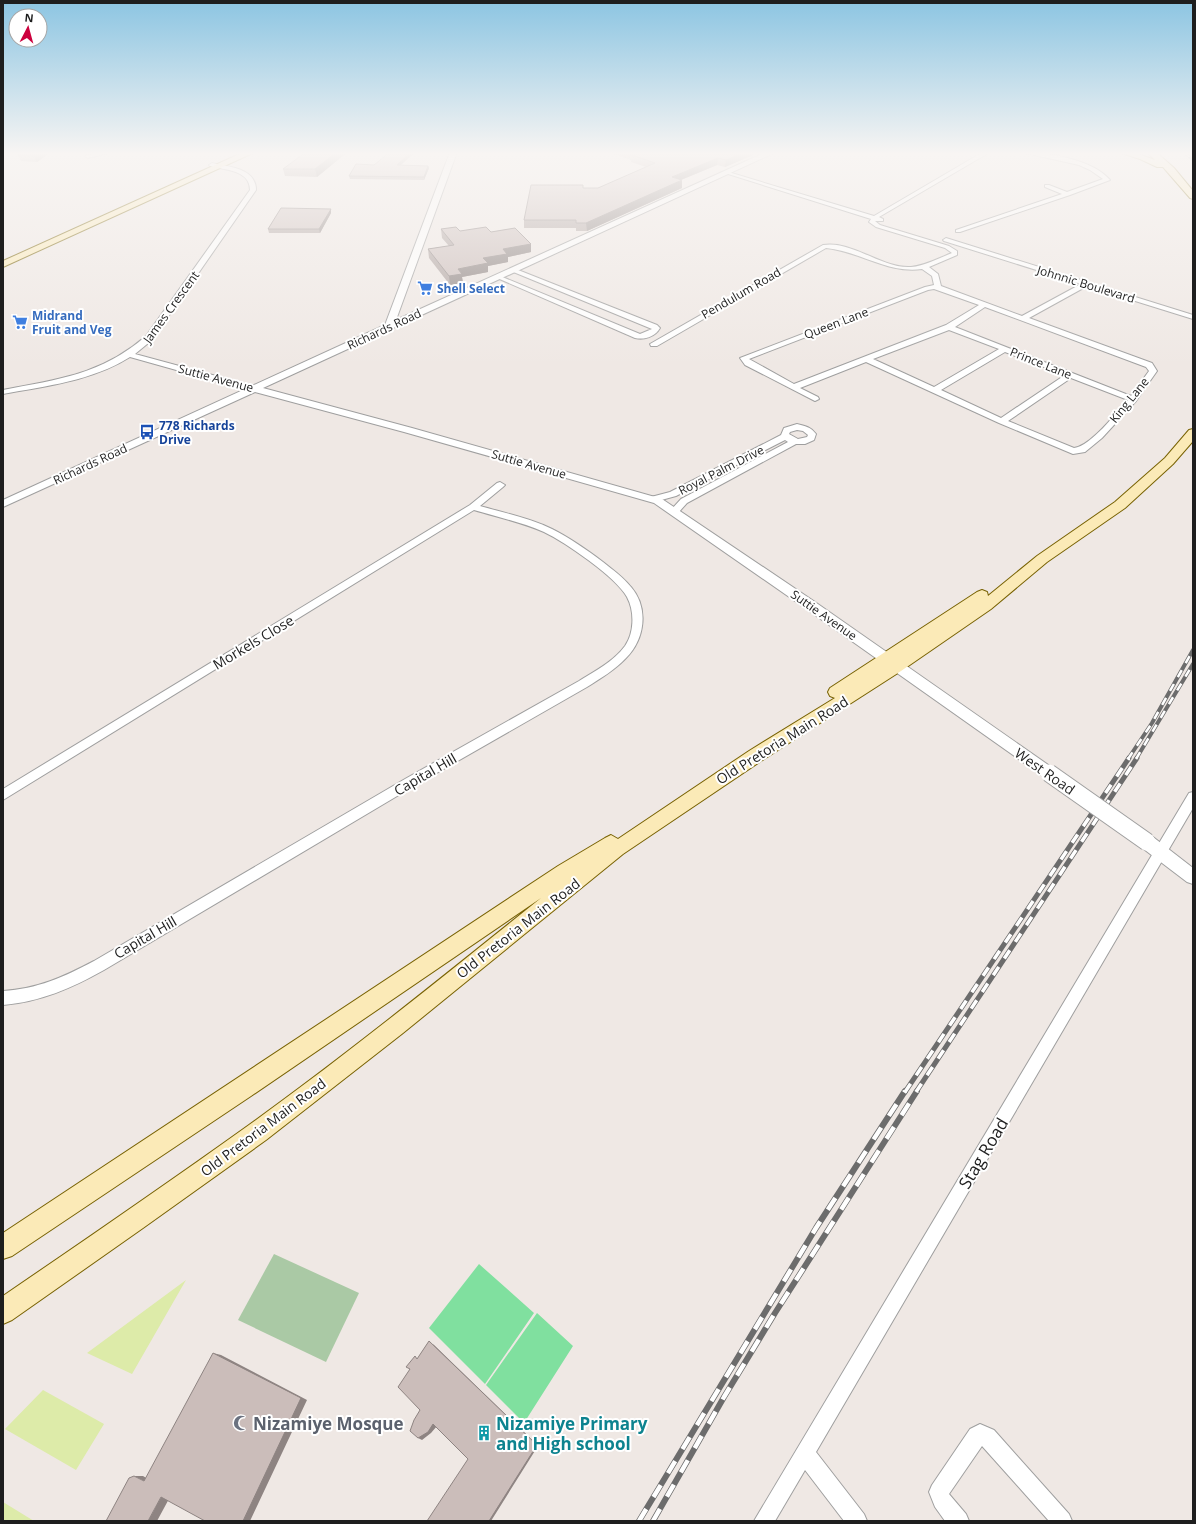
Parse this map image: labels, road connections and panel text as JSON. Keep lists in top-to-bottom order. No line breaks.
{"streets":{"main road":["Old Pretoria Main Road"],"street":["Johnnic Boulevard","Pendulum Road","James Crescent","Queen Lane","Richards Road","Prince Lane","Suttie Avenue","King Lane","Royal Palm Drive","Morkels Close","West Road","Capital Hill","Stag Road"]},"crossings":[["James Crescent","Suttie Avenue"],["Richards Road","Suttie Avenue"],["Prince Lane","King Lane"],["Suttie Avenue","Royal Palm Drive"],["Suttie Avenue","Old Pretoria Main Road"],["Suttie Avenue","West Road"],["Morkels Close","Capital Hill"],["Old Pretoria Main Road","West Road"],["West Road","Stag Road"]],"places":{"supermarket":["Shell Select","Midrand Fruit and Veg"],"bus stop":["778 Richards Drive"],"mosque":["Nizamiye Mosque"],"building":["Nizamiye Primary and High school"]},"north":"top"}
